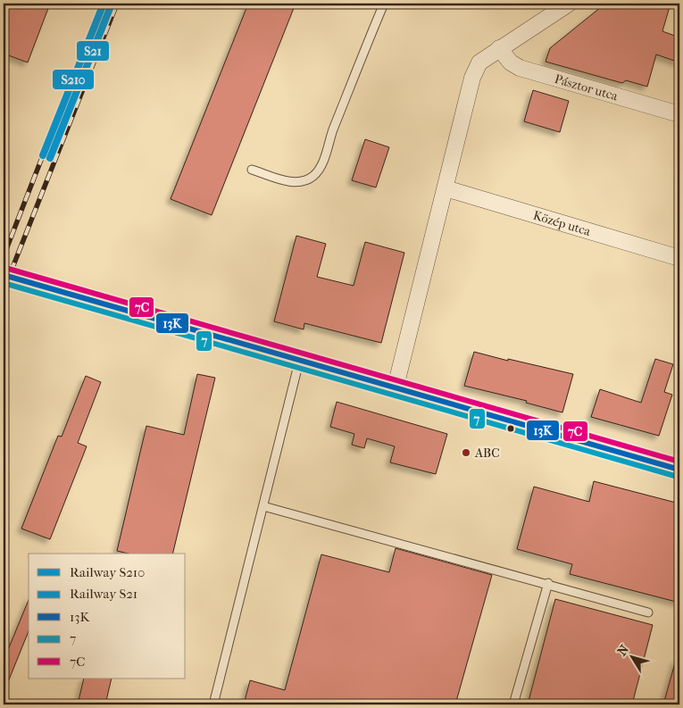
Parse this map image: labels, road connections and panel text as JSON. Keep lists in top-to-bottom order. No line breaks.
{"streets":{"street":["Pásztor utca","Közép utca"]},"places":["ABC"],"lines":["rail line S210","rail line S21","transit line 7C","transit line 13K","transit line 7"],"legend":["Railway S210","Railway S21","13K","7","7C"],"north":"top left"}
